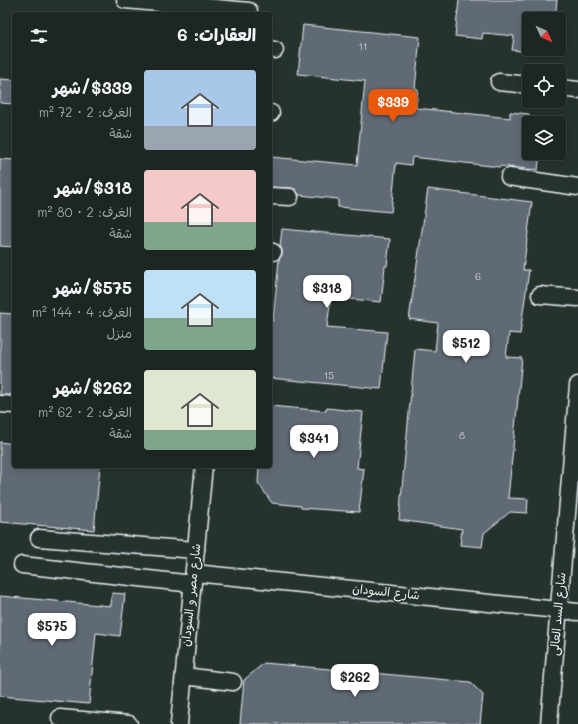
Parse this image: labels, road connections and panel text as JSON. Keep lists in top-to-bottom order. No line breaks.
{"streets":{"lane":["شارع السودان","شارع مصر و السودان","شارع السد العالى"]},"crossings":[["شارع السودان","شارع مصر و السودان"],["شارع السودان","شارع السد العالى"]],"house_numbers":["11","6","15","8"],"north":"bottom right","page":{"heading":"العقارات: 6","list":[{"name":"$339/شهر","note":"الغرف: 2 · 72 m² · شقة"},{"name":"$318/شهر","note":"الغرف: 2 · 80 m² · شقة"},{"name":"$575/شهر","note":"الغرف: 4 · 144 m² · منزل"},{"name":"$262/شهر","note":"الغرف: 2 · 62 m² · شقة"}],"price":["$339","$318","$512","$341","$575","$262"]}}
